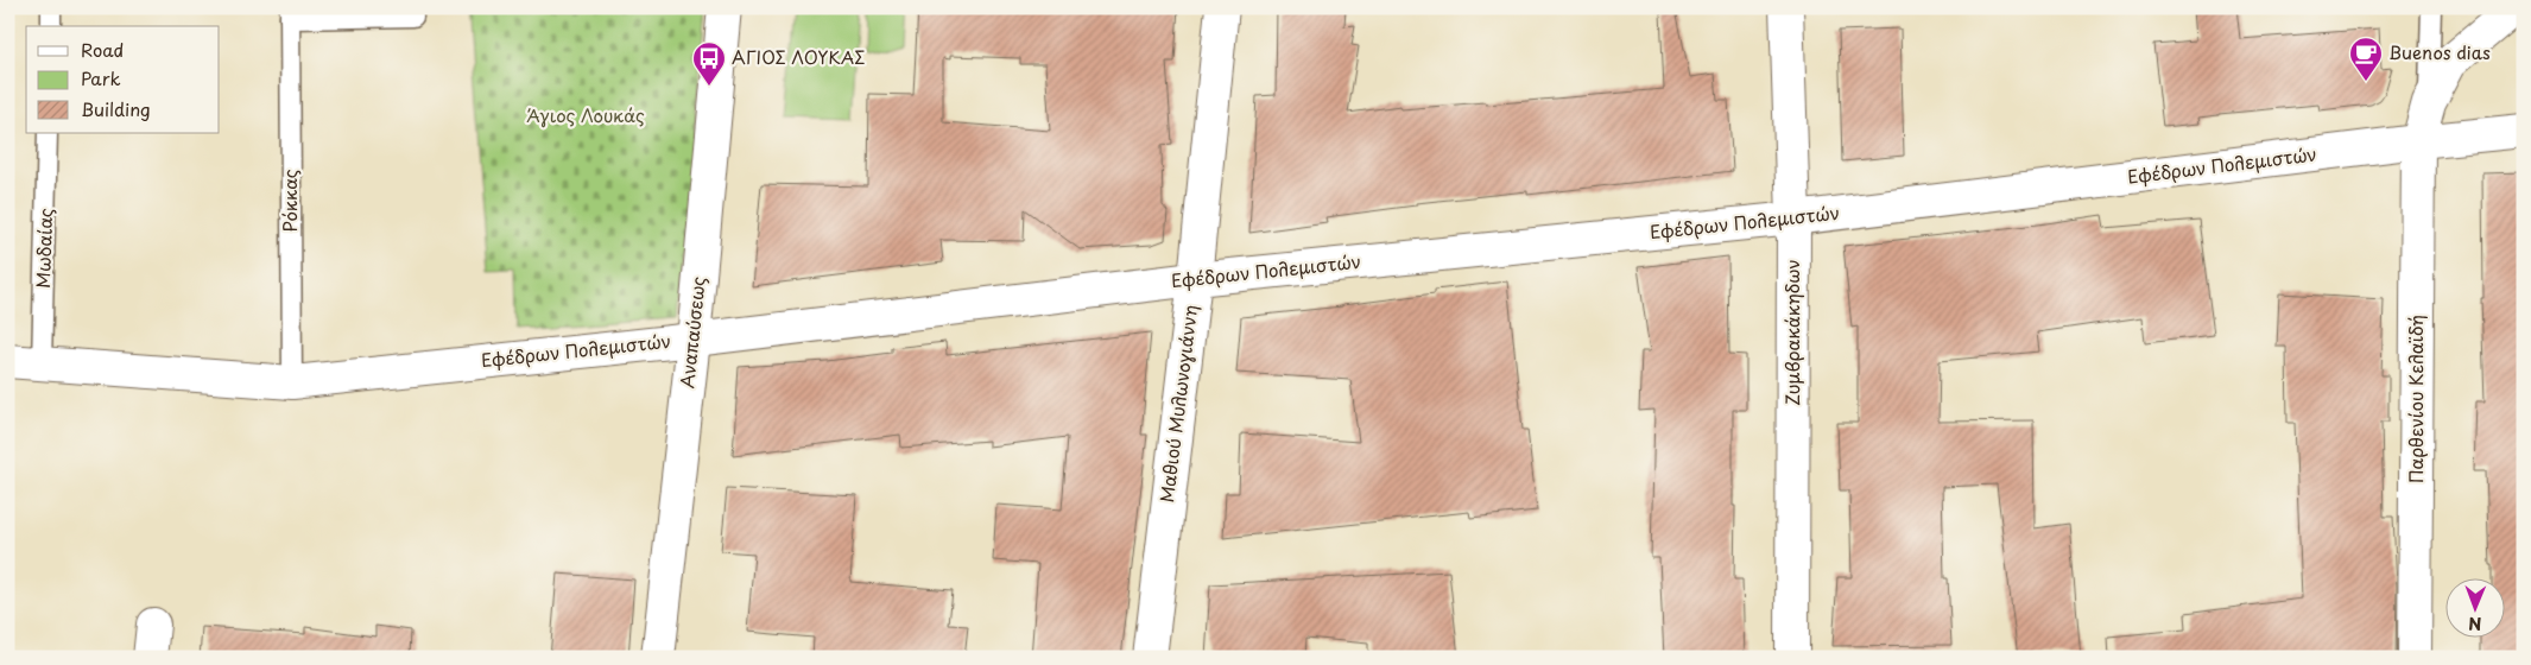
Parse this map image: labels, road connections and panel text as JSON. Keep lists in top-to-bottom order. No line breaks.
{"streets":{"street":["Εφέδρων Πολεμιστών","Αναπαύσεως","Ζυμβρακάκηδων","Παρθενίου Κελαϊδή","Μαθιού Μυλωνογιάννη"],"lane":["Ρόκκας","Μωδαίας"]},"crossings":[["Εφέδρων Πολεμιστών","Ρόκκας"],["Εφέδρων Πολεμιστών","Μωδαίας"],["Εφέδρων Πολεμιστών","Αναπαύσεως"],["Εφέδρων Πολεμιστών","Ζυμβρακάκηδων"],["Εφέδρων Πολεμιστών","Παρθενίου Κελαϊδή"],["Εφέδρων Πολεμιστών","Μαθιού Μυλωνογιάννη"]],"parks":["Άγιος Λουκάς"],"places":{"cafe":["Buenos dias"],"bus stop":["ΑΓΙΟΣ ΛΟΥΚΑΣ"]},"legend":["Road","Park","Building"],"north":"bottom"}
